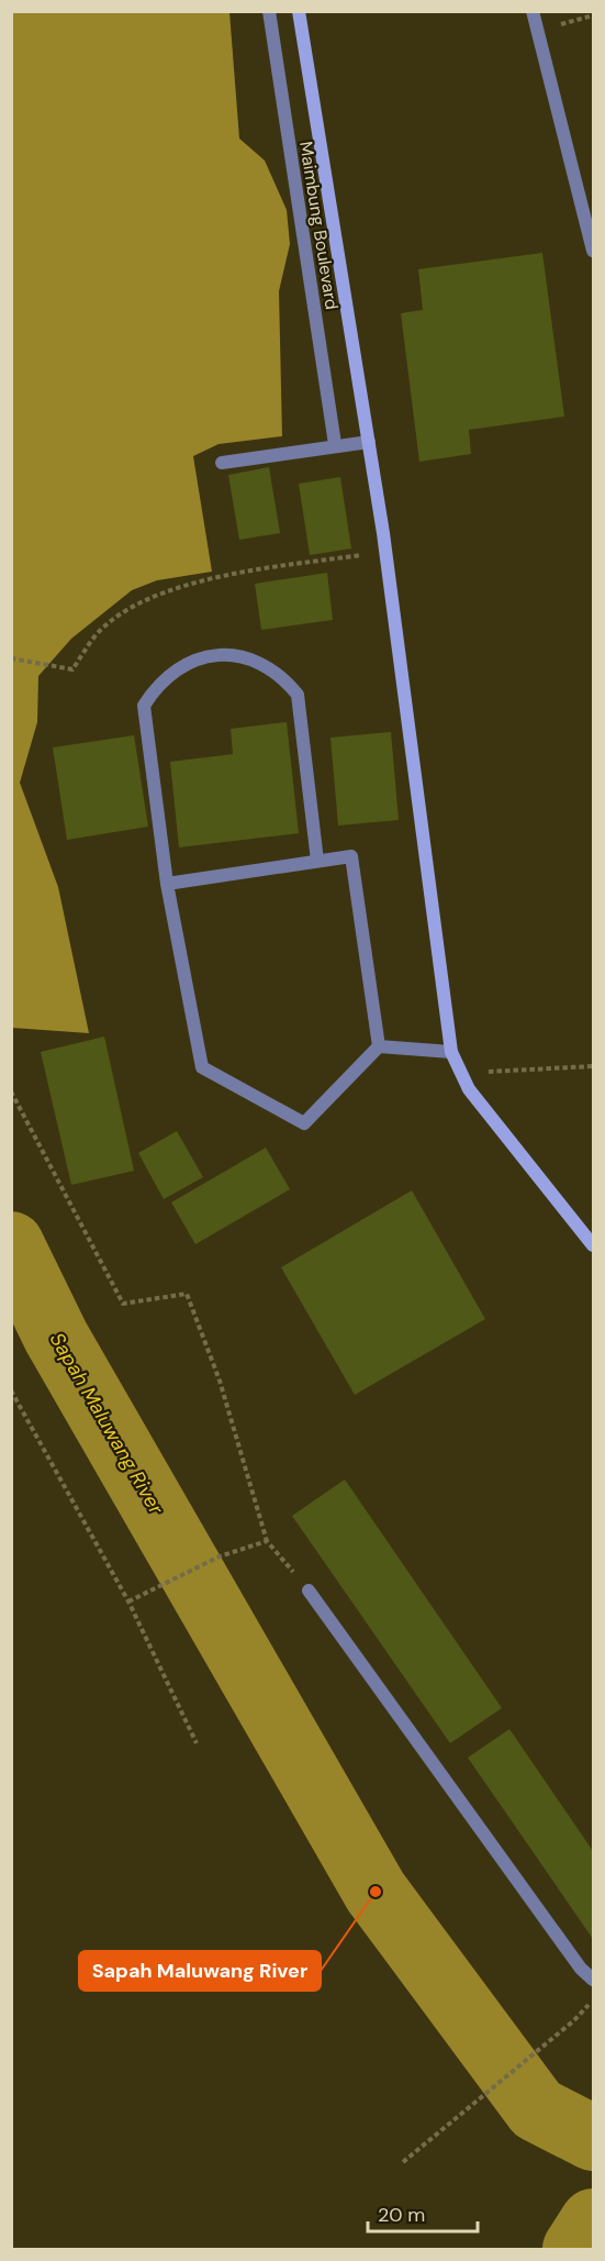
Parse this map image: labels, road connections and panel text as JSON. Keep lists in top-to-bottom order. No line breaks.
{"streets":{"street":["Maimbung Boulevard"]},"water":["Sapah Maluwang River"],"places":["Sapah Maluwang River"],"scale_bar":"20 m"}
